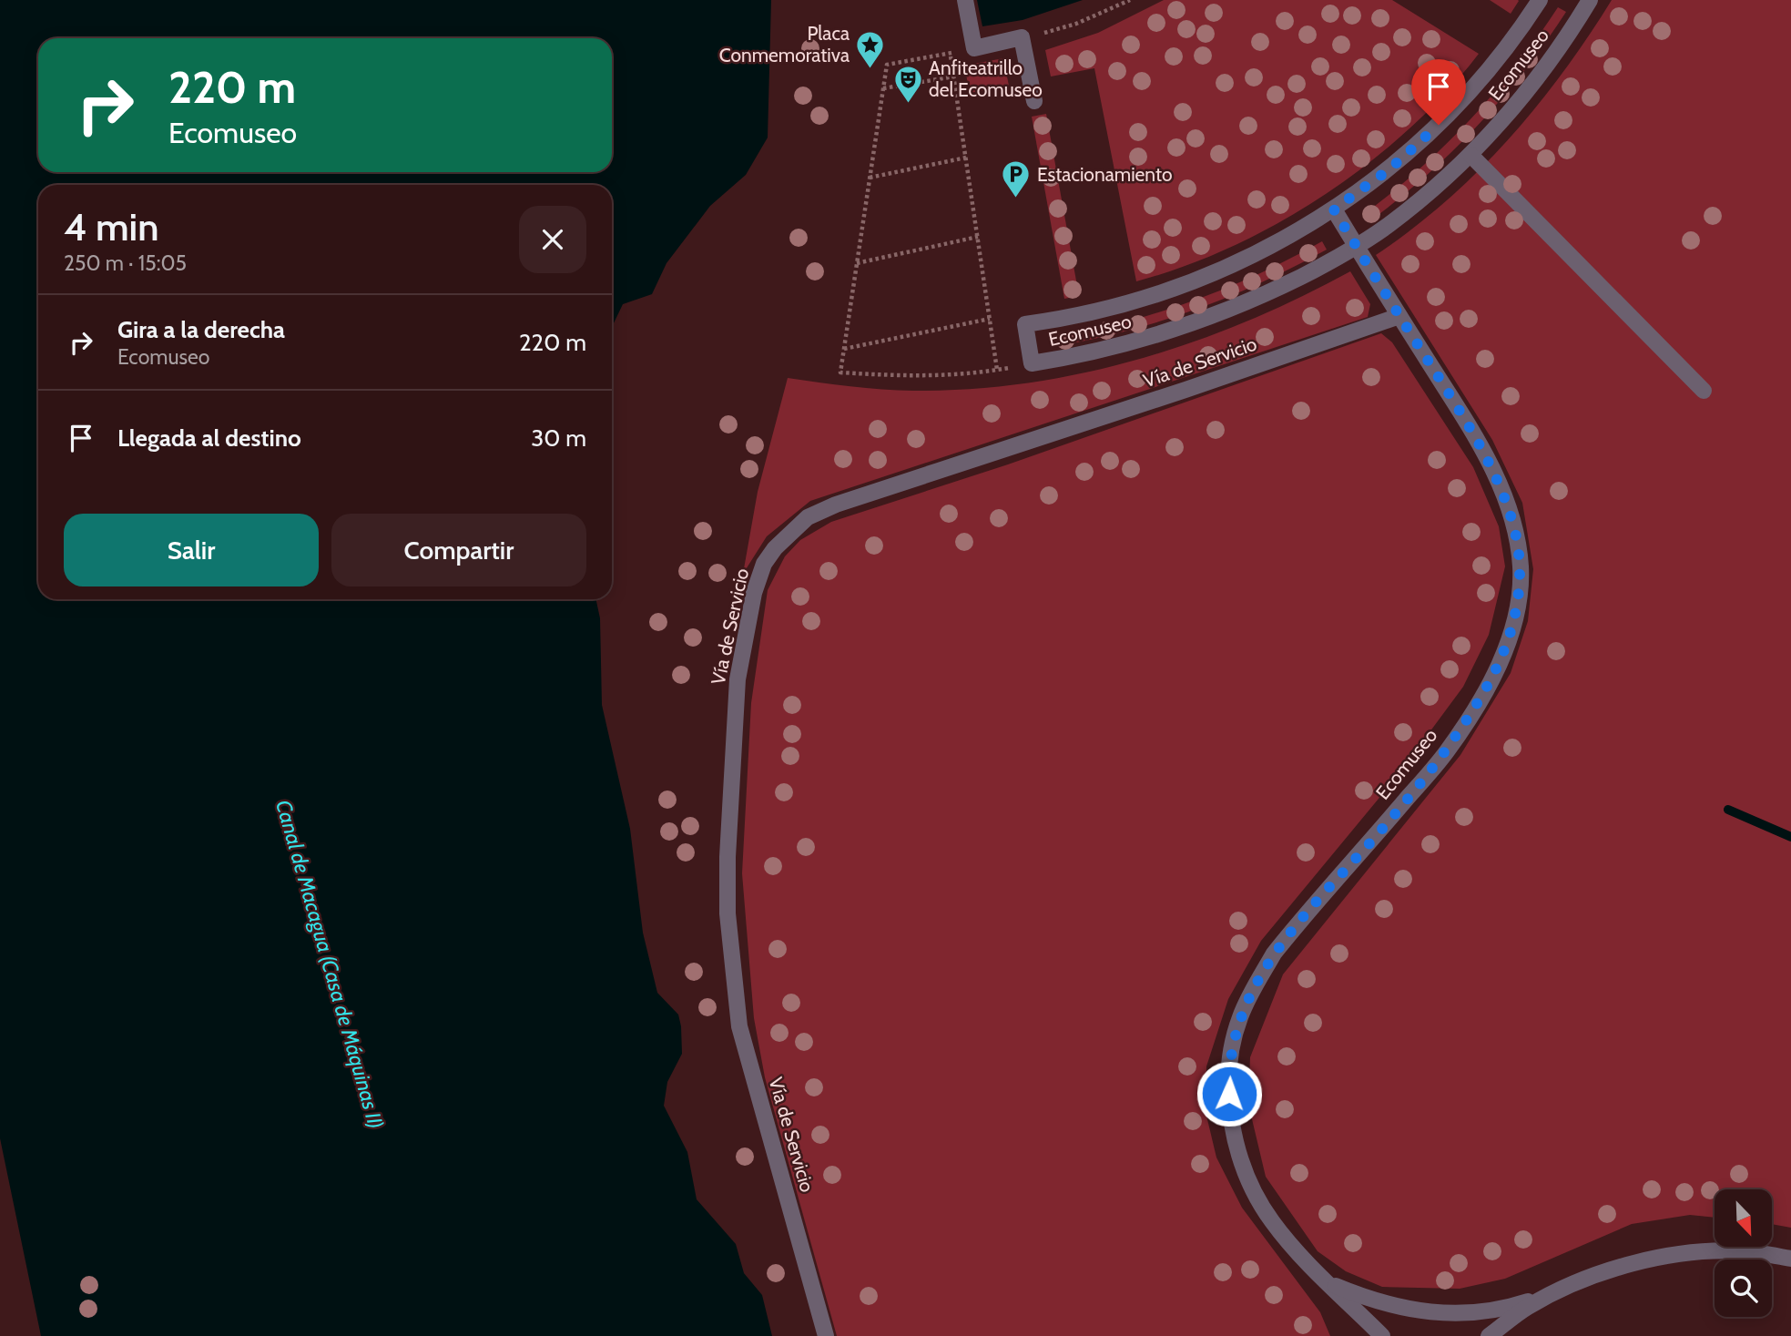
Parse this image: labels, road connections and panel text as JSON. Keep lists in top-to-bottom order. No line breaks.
{"streets":{"street":["Ecomuseo","Vía de Servicio"]},"crossings":[["Ecomuseo","Vía de Servicio"]],"water":["Canal de Macagua (Casa de Máquinas II)"],"places":{"place":["Placa Conmemorativa"],"theatre":["Anfiteatrillo del Ecomuseo"],"parking":["Estacionamiento"]},"north":"bottom right","page":{"turn":["220 m","Ecomuseo"],"heading":["4 min","250 m · 15:05"],"list":[{"name":"Gira a la derecha","note":"Ecomuseo","value":"220 m"},{"name":"Llegada al destino","value":"30 m"}],"buttons":["Salir","Compartir"]}}
